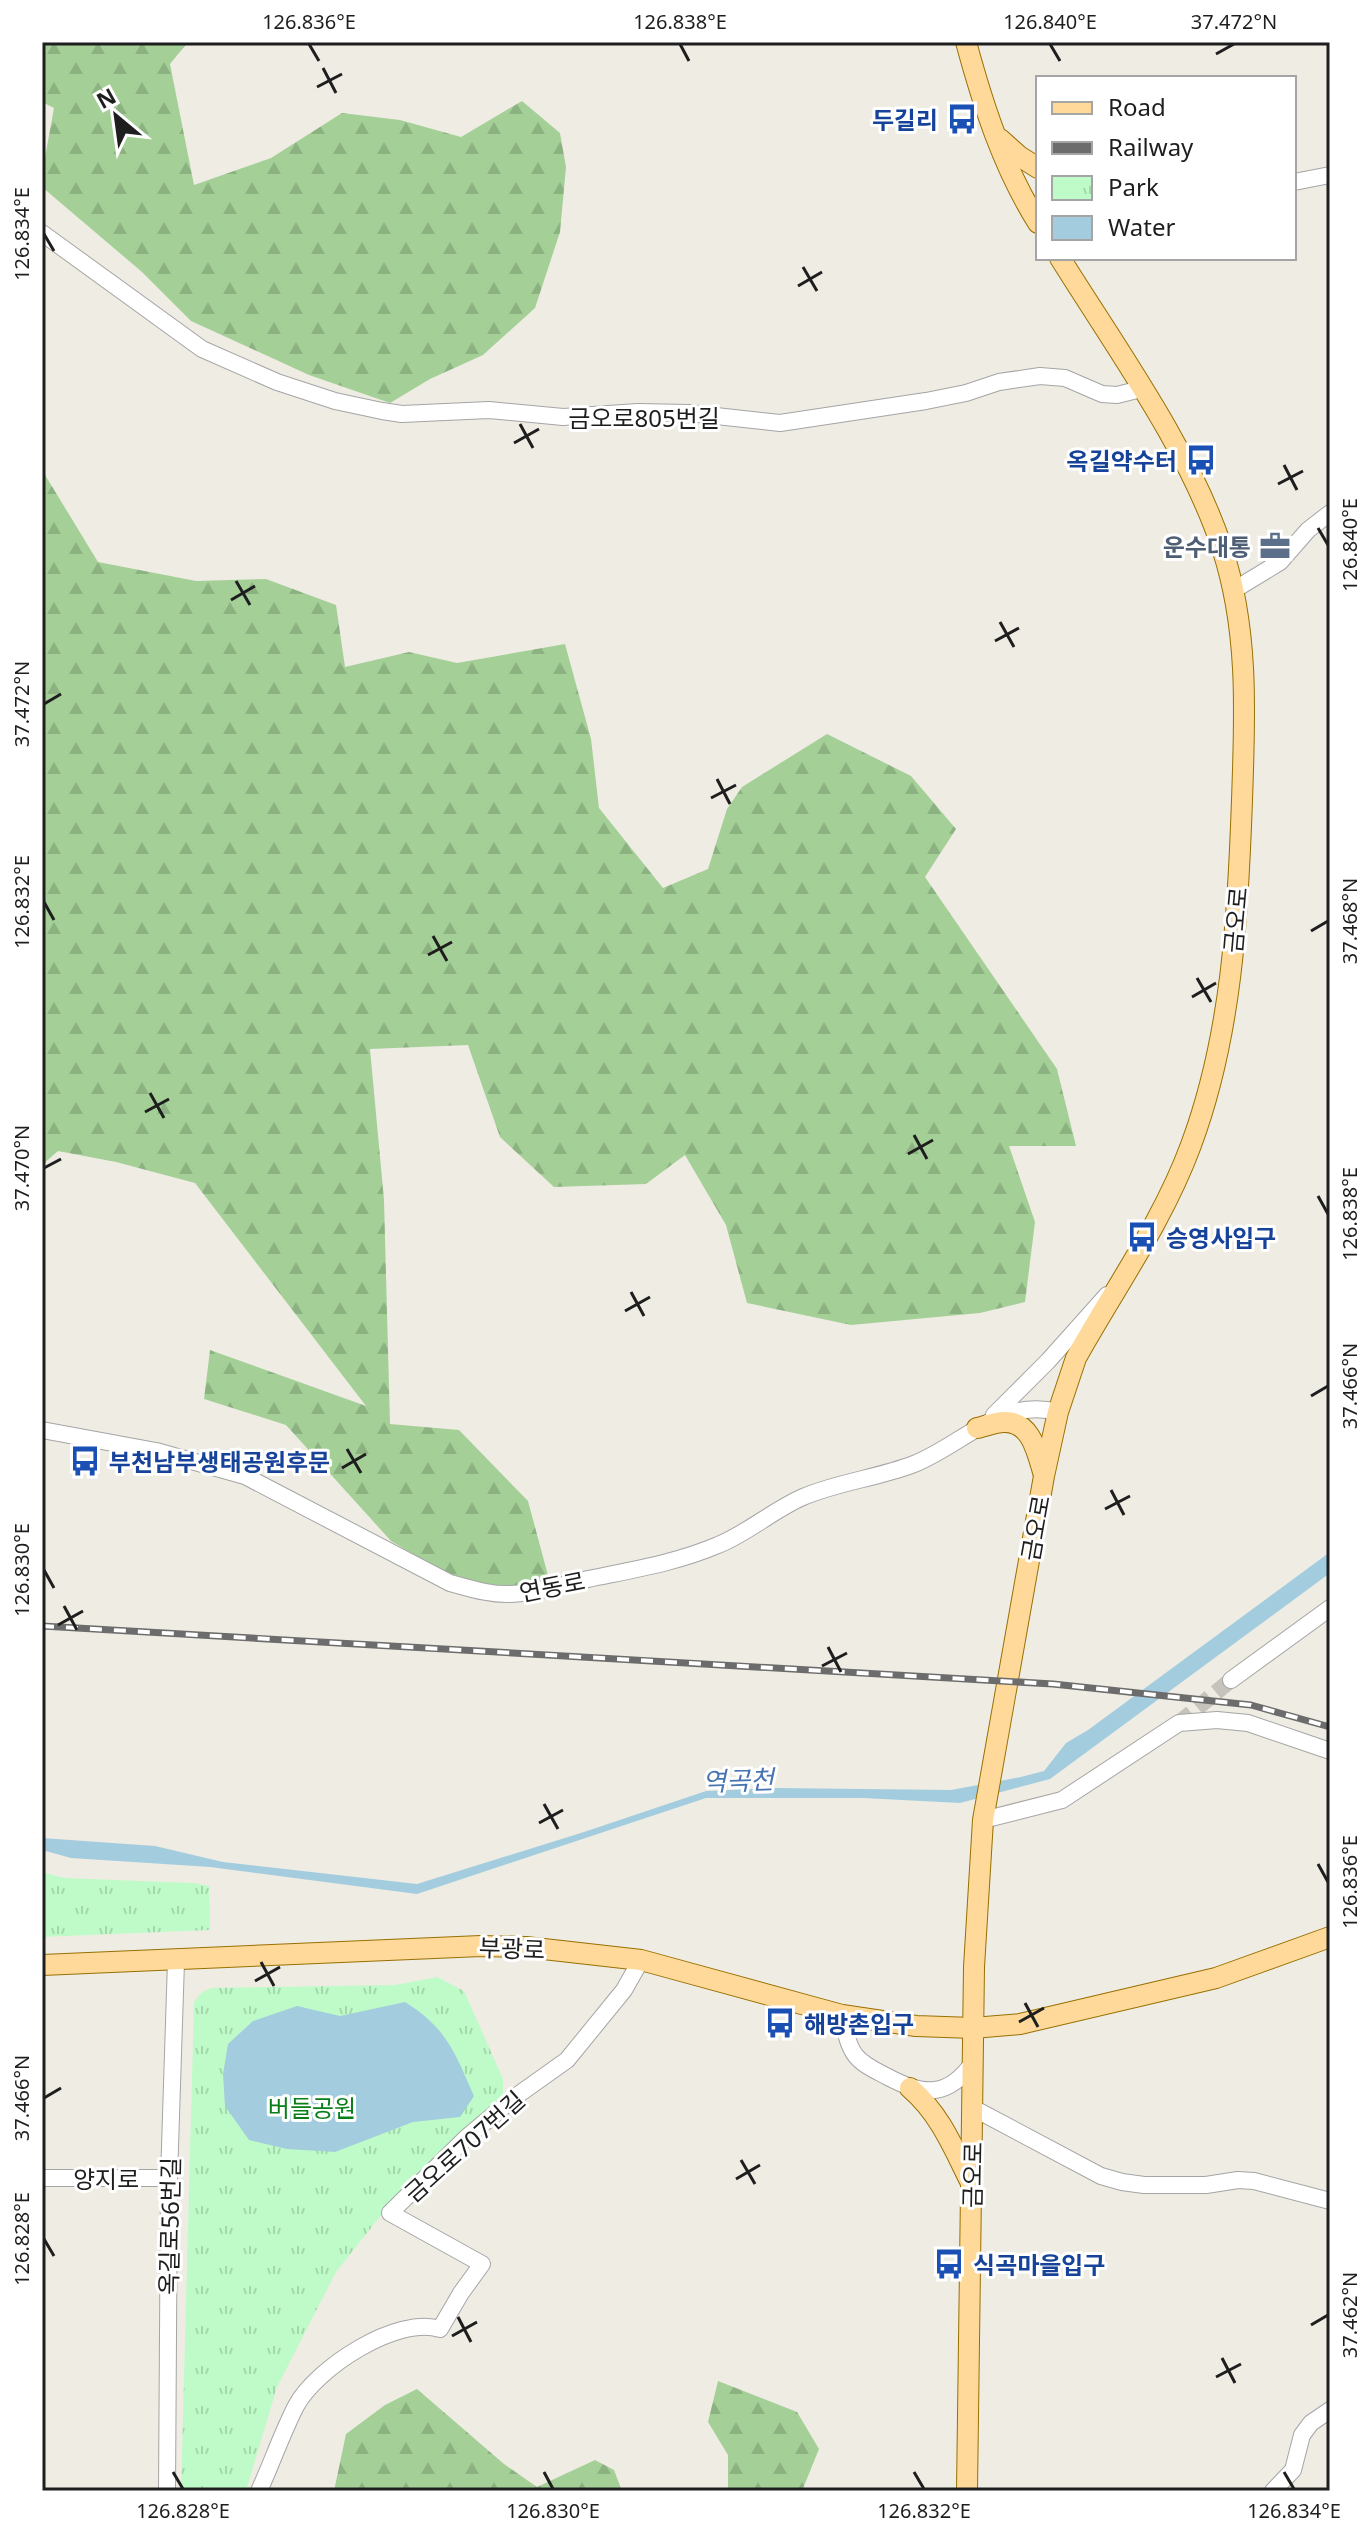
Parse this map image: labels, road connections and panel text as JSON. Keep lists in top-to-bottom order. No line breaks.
{"streets":{"main road":["금오로","부광로"],"street":["금오로805번길","연동로","금오로707번길","양지로","옥길로56번길"]},"crossings":[["금오로805번길","금오로"],["금오로","연동로"],["금오로","부광로"],["부광로","금오로707번길"],["부광로","옥길로56번길"],["양지로","옥길로56번길"]],"water":["역곡천"],"parks":["버들공원"],"places":{"bus stop":["두길리","옥길약수터","승영사입구","부천남부생태공원후문","해방촌입구","식곡마을입구"],"office":["운수대통"]},"legend":["Road","Railway","Park","Water"],"north":"top left","coordinates":["126.836°E","126.838°E","126.840°E","37.472°N","126.834°E","126.832°E","37.468°N","37.470°N","37.466°N","126.830°E","126.828°E","37.462°N"]}
